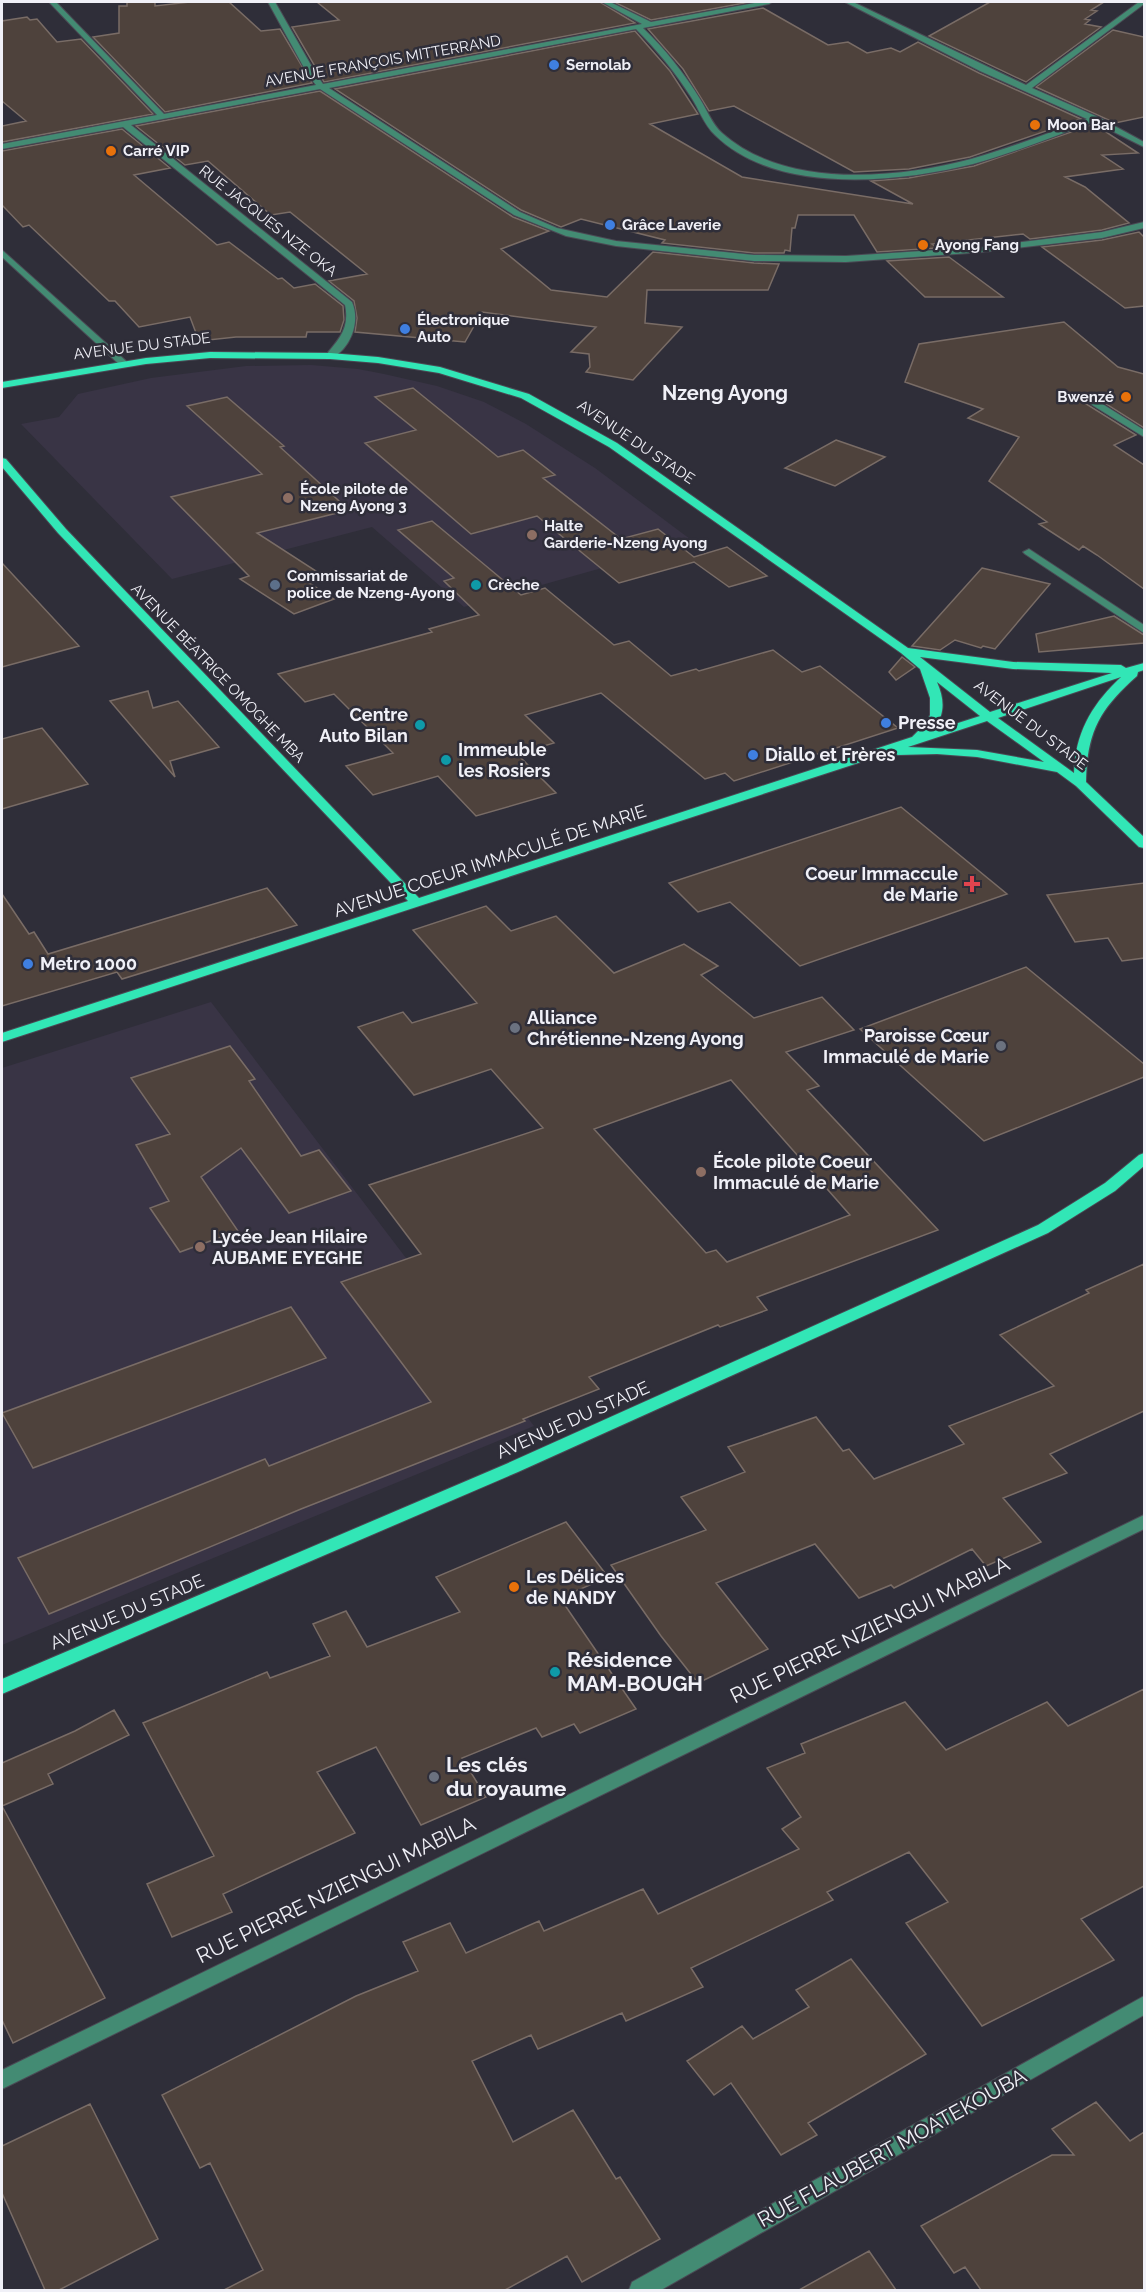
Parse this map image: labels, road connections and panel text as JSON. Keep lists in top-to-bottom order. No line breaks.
{"streets":{"main road":["AVENUE DU STADE","AVENUE BÉATRICE OMOGHE MBA","AVENUE COEUR IMMACULÉ DE MARIE"],"street":["AVENUE FRANÇOIS MITTERRAND","RUE JACQUES NZE OKA","RUE PIERRE NZIENGUI MABILA","RUE FLAUBERT MOATEKOUBA"]},"crossings":[["AVENUE FRANÇOIS MITTERRAND","RUE JACQUES NZE OKA"],["RUE JACQUES NZE OKA","AVENUE DU STADE"],["AVENUE DU STADE","AVENUE COEUR IMMACULÉ DE MARIE"],["AVENUE BÉATRICE OMOGHE MBA","AVENUE COEUR IMMACULÉ DE MARIE"]],"districts":["Nzeng Ayong"],"places":{"other":["Sernolab","Moon Bar","Carré VIP","Grâce Laverie","Ayong Fang","Électronique Auto","Bwenzé","École pilote de Nzeng Ayong 3","Halte Garderie-Nzeng Ayong","Commissariat de police de Nzeng-Ayong","Crèche","Presse","Centre Auto Bilan","Diallo et Frères","Immeuble les Rosiers","Metro 1000","Alliance Chrétienne-Nzeng Ayong","Paroisse Cœur Immaculé de Marie","École pilote Coeur Immaculé de Marie","Lycée Jean Hilaire AUBAME EYEGHE","Les Délices de NANDY","Résidence MAM-BOUGH","Les clés du royaume"],"health":["Coeur Immaccule de Marie"]}}
